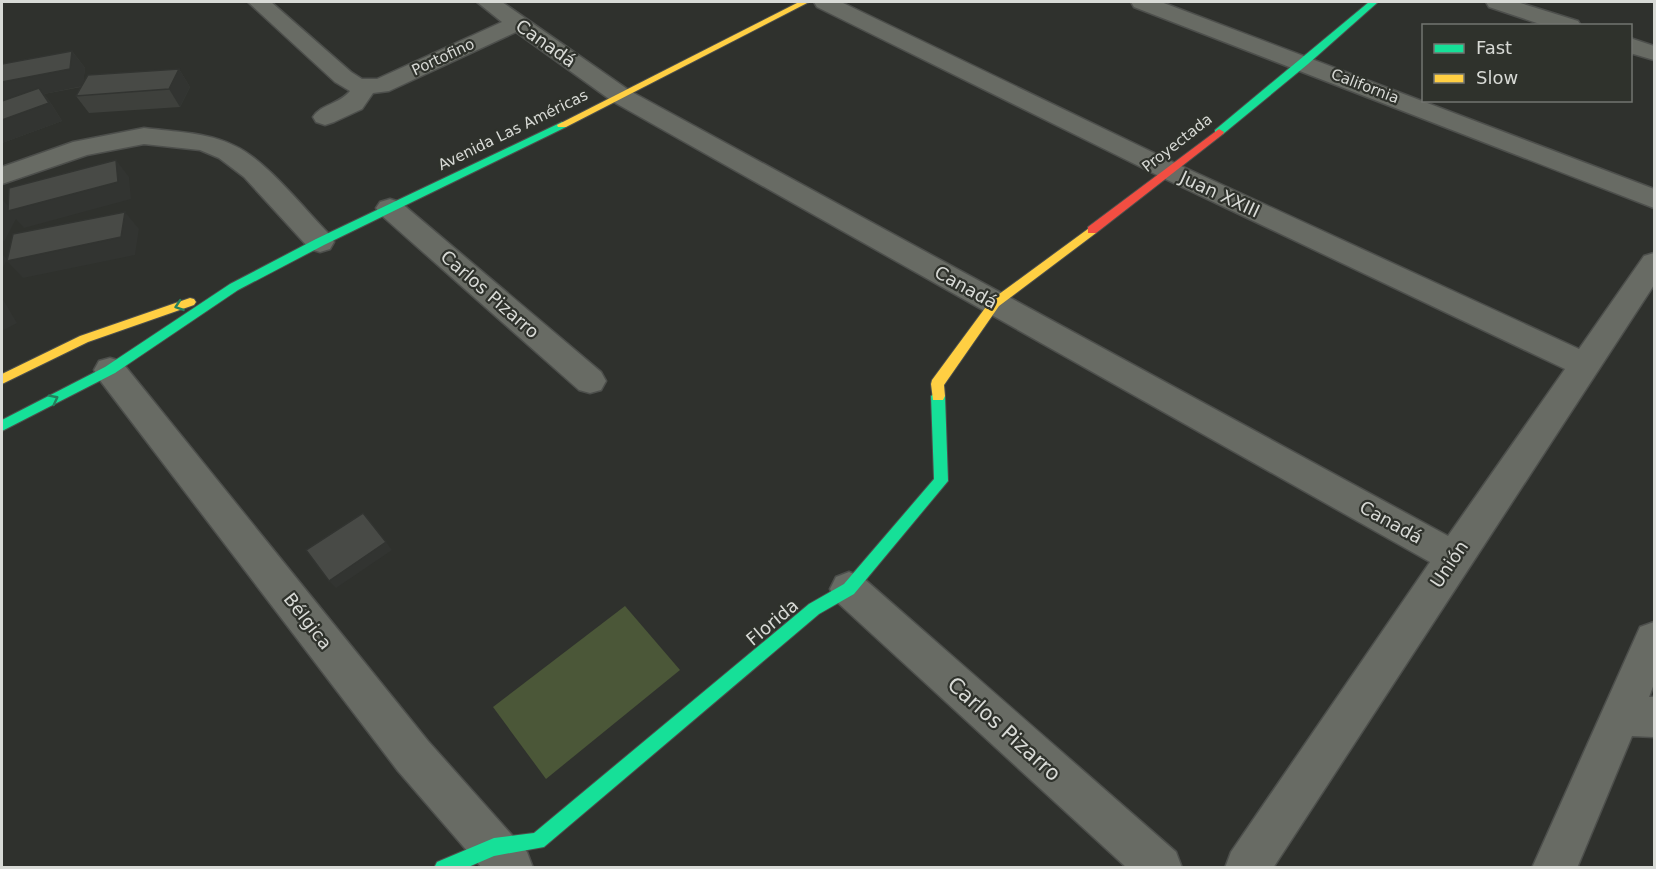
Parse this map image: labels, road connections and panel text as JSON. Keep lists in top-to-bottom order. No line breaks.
{"streets":{"street":["Canadá","Portofino","California","Avenida Las Américas","Proyectada","Juan XXIII","Carlos Pizarro","Unión","Bélgica","Florida"]},"crossings":[["Canadá","Portofino"],["Canadá","Avenida Las Américas"],["Canadá","Proyectada"],["Canadá","Unión"],["Canadá","Florida"],["California","Proyectada"],["Avenida Las Américas","Carlos Pizarro"],["Avenida Las Américas","Bélgica"],["Proyectada","Juan XXIII"],["Proyectada","Florida"],["Juan XXIII","Unión"],["Carlos Pizarro","Florida"],["Bélgica","Florida"]],"legend":["Fast","Slow"]}
